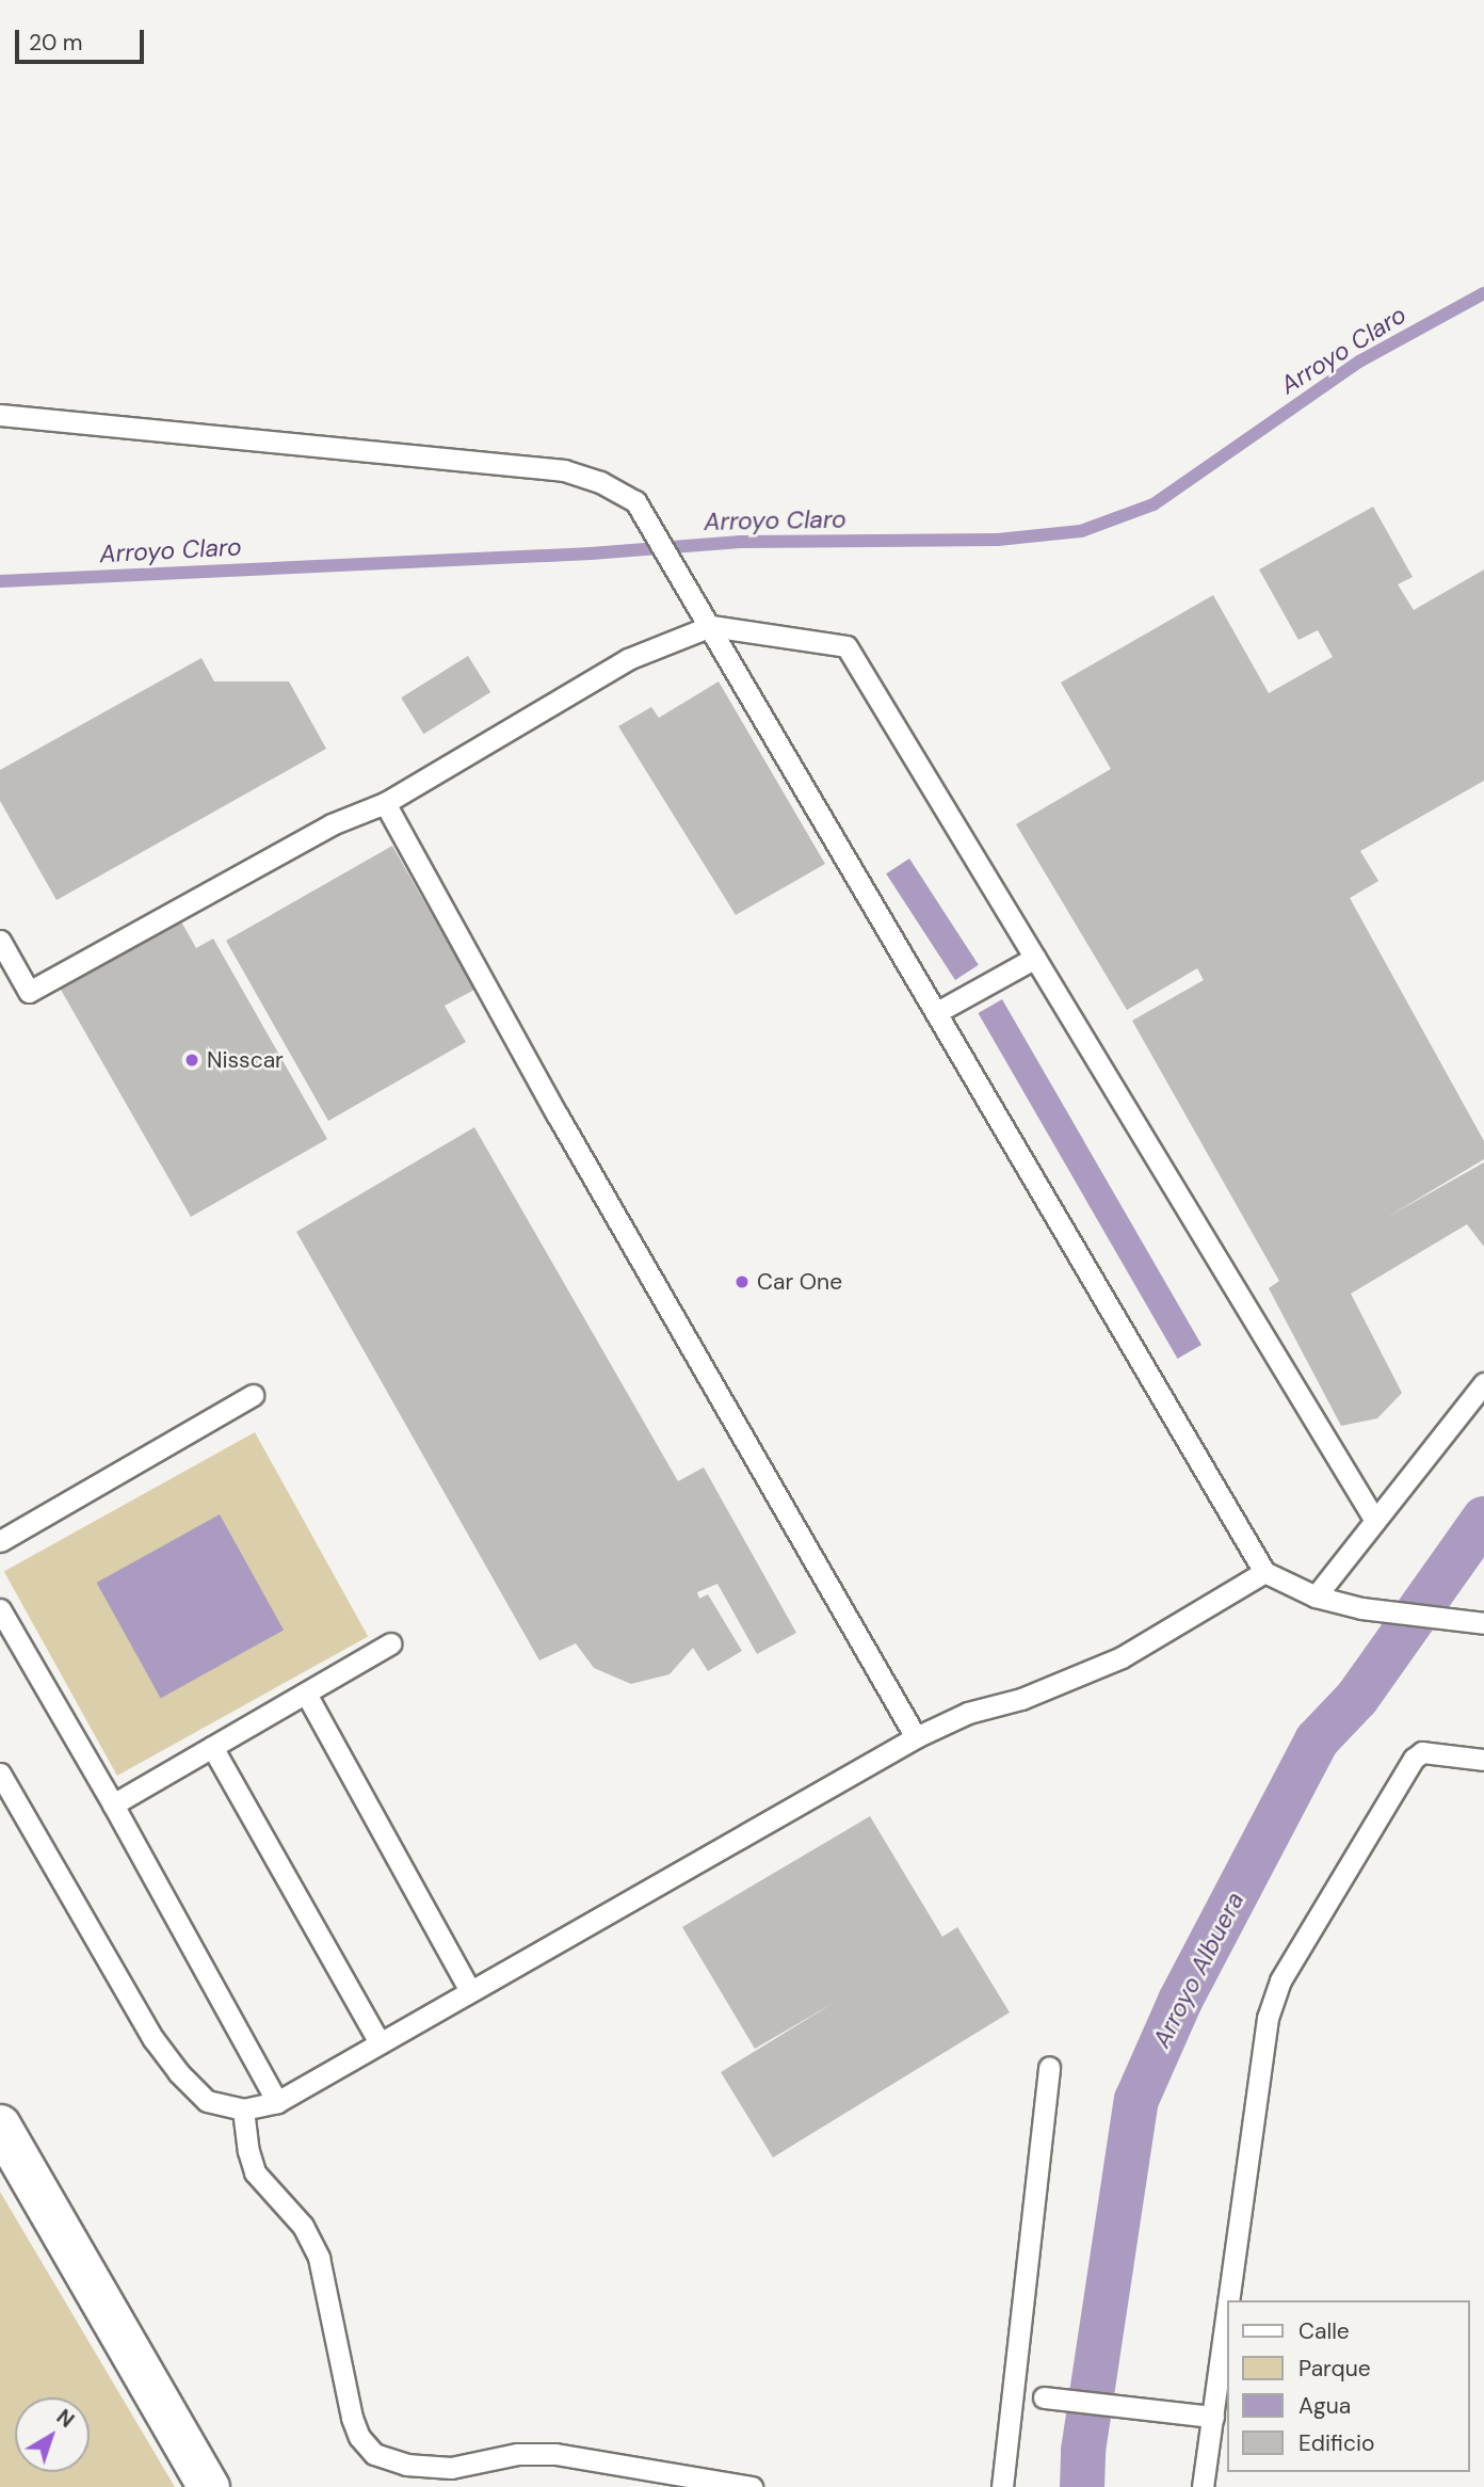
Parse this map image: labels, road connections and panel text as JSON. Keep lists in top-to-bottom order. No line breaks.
{"water":["Arroyo Claro","Arroyo Albuera"],"places":["Nisscar","Car One"],"legend":["Calle","Parque","Agua","Edificio"],"scale_bar":"20 m","north":"top right"}
